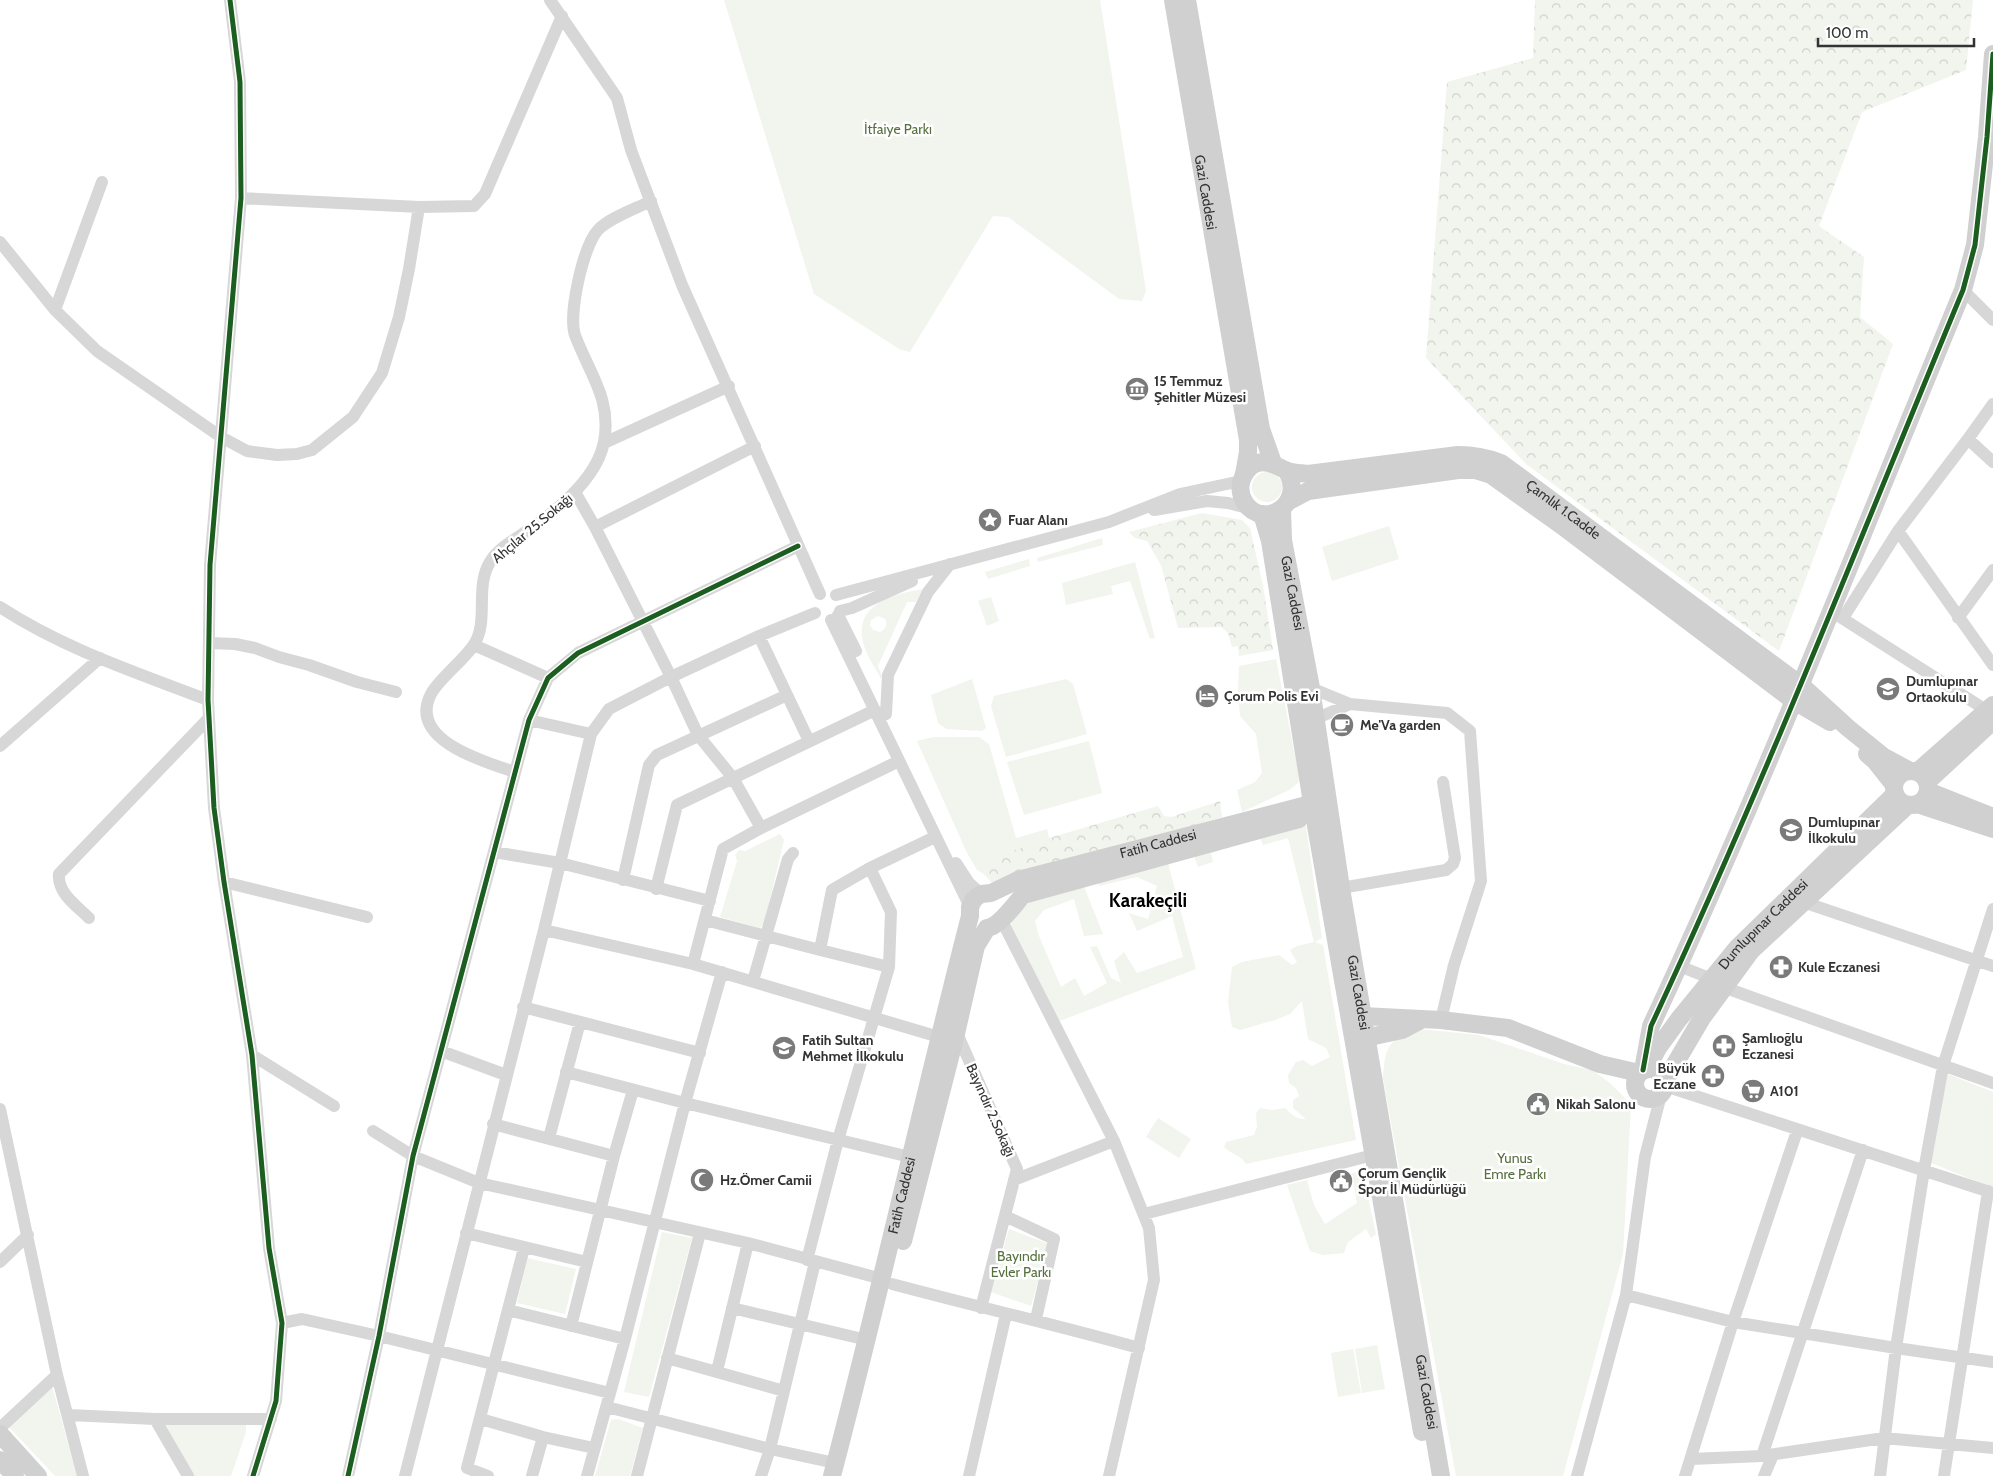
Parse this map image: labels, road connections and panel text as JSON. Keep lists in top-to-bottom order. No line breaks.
{"streets":{"street":["Gazi Caddesi","Çamlık 1.Cadde","Ahçılar 25.Sokağı","Fatih Caddesi","Dumlupınar Caddesi","Bayındır 2.Sokağı"]},"crossings":[["Gazi Caddesi","Çamlık 1.Cadde"],["Gazi Caddesi","Fatih Caddesi"],["Fatih Caddesi","Bayındır 2.Sokağı"]],"districts":["Karakeçili"],"parks":["İtfaiye Parkı","Yunus Emre Parkı","Bayındır Evler Parkı"],"places":{"museum":["15 Temmuz Şehitler Müzesi"],"place":["Fuar Alanı"],"school or university":["Dumlupınar Ortaokulu","Dumlupınar İlkokulu","Fatih Sultan Mehmet İlkokulu"],"hotel":["Çorum Polis Evi"],"cafe":["Me'Va garden"],"pharmacy":["Kule Eczanesi","Şamlıoğlu Eczanesi","Büyük Eczane"],"supermarket":["A101"],"public building":["Nikah Salonu","Çorum Gençlik Spor İl Müdürlüğü"],"mosque":["Hz.Ömer Camii"]},"scale_bar":"100 m"}
